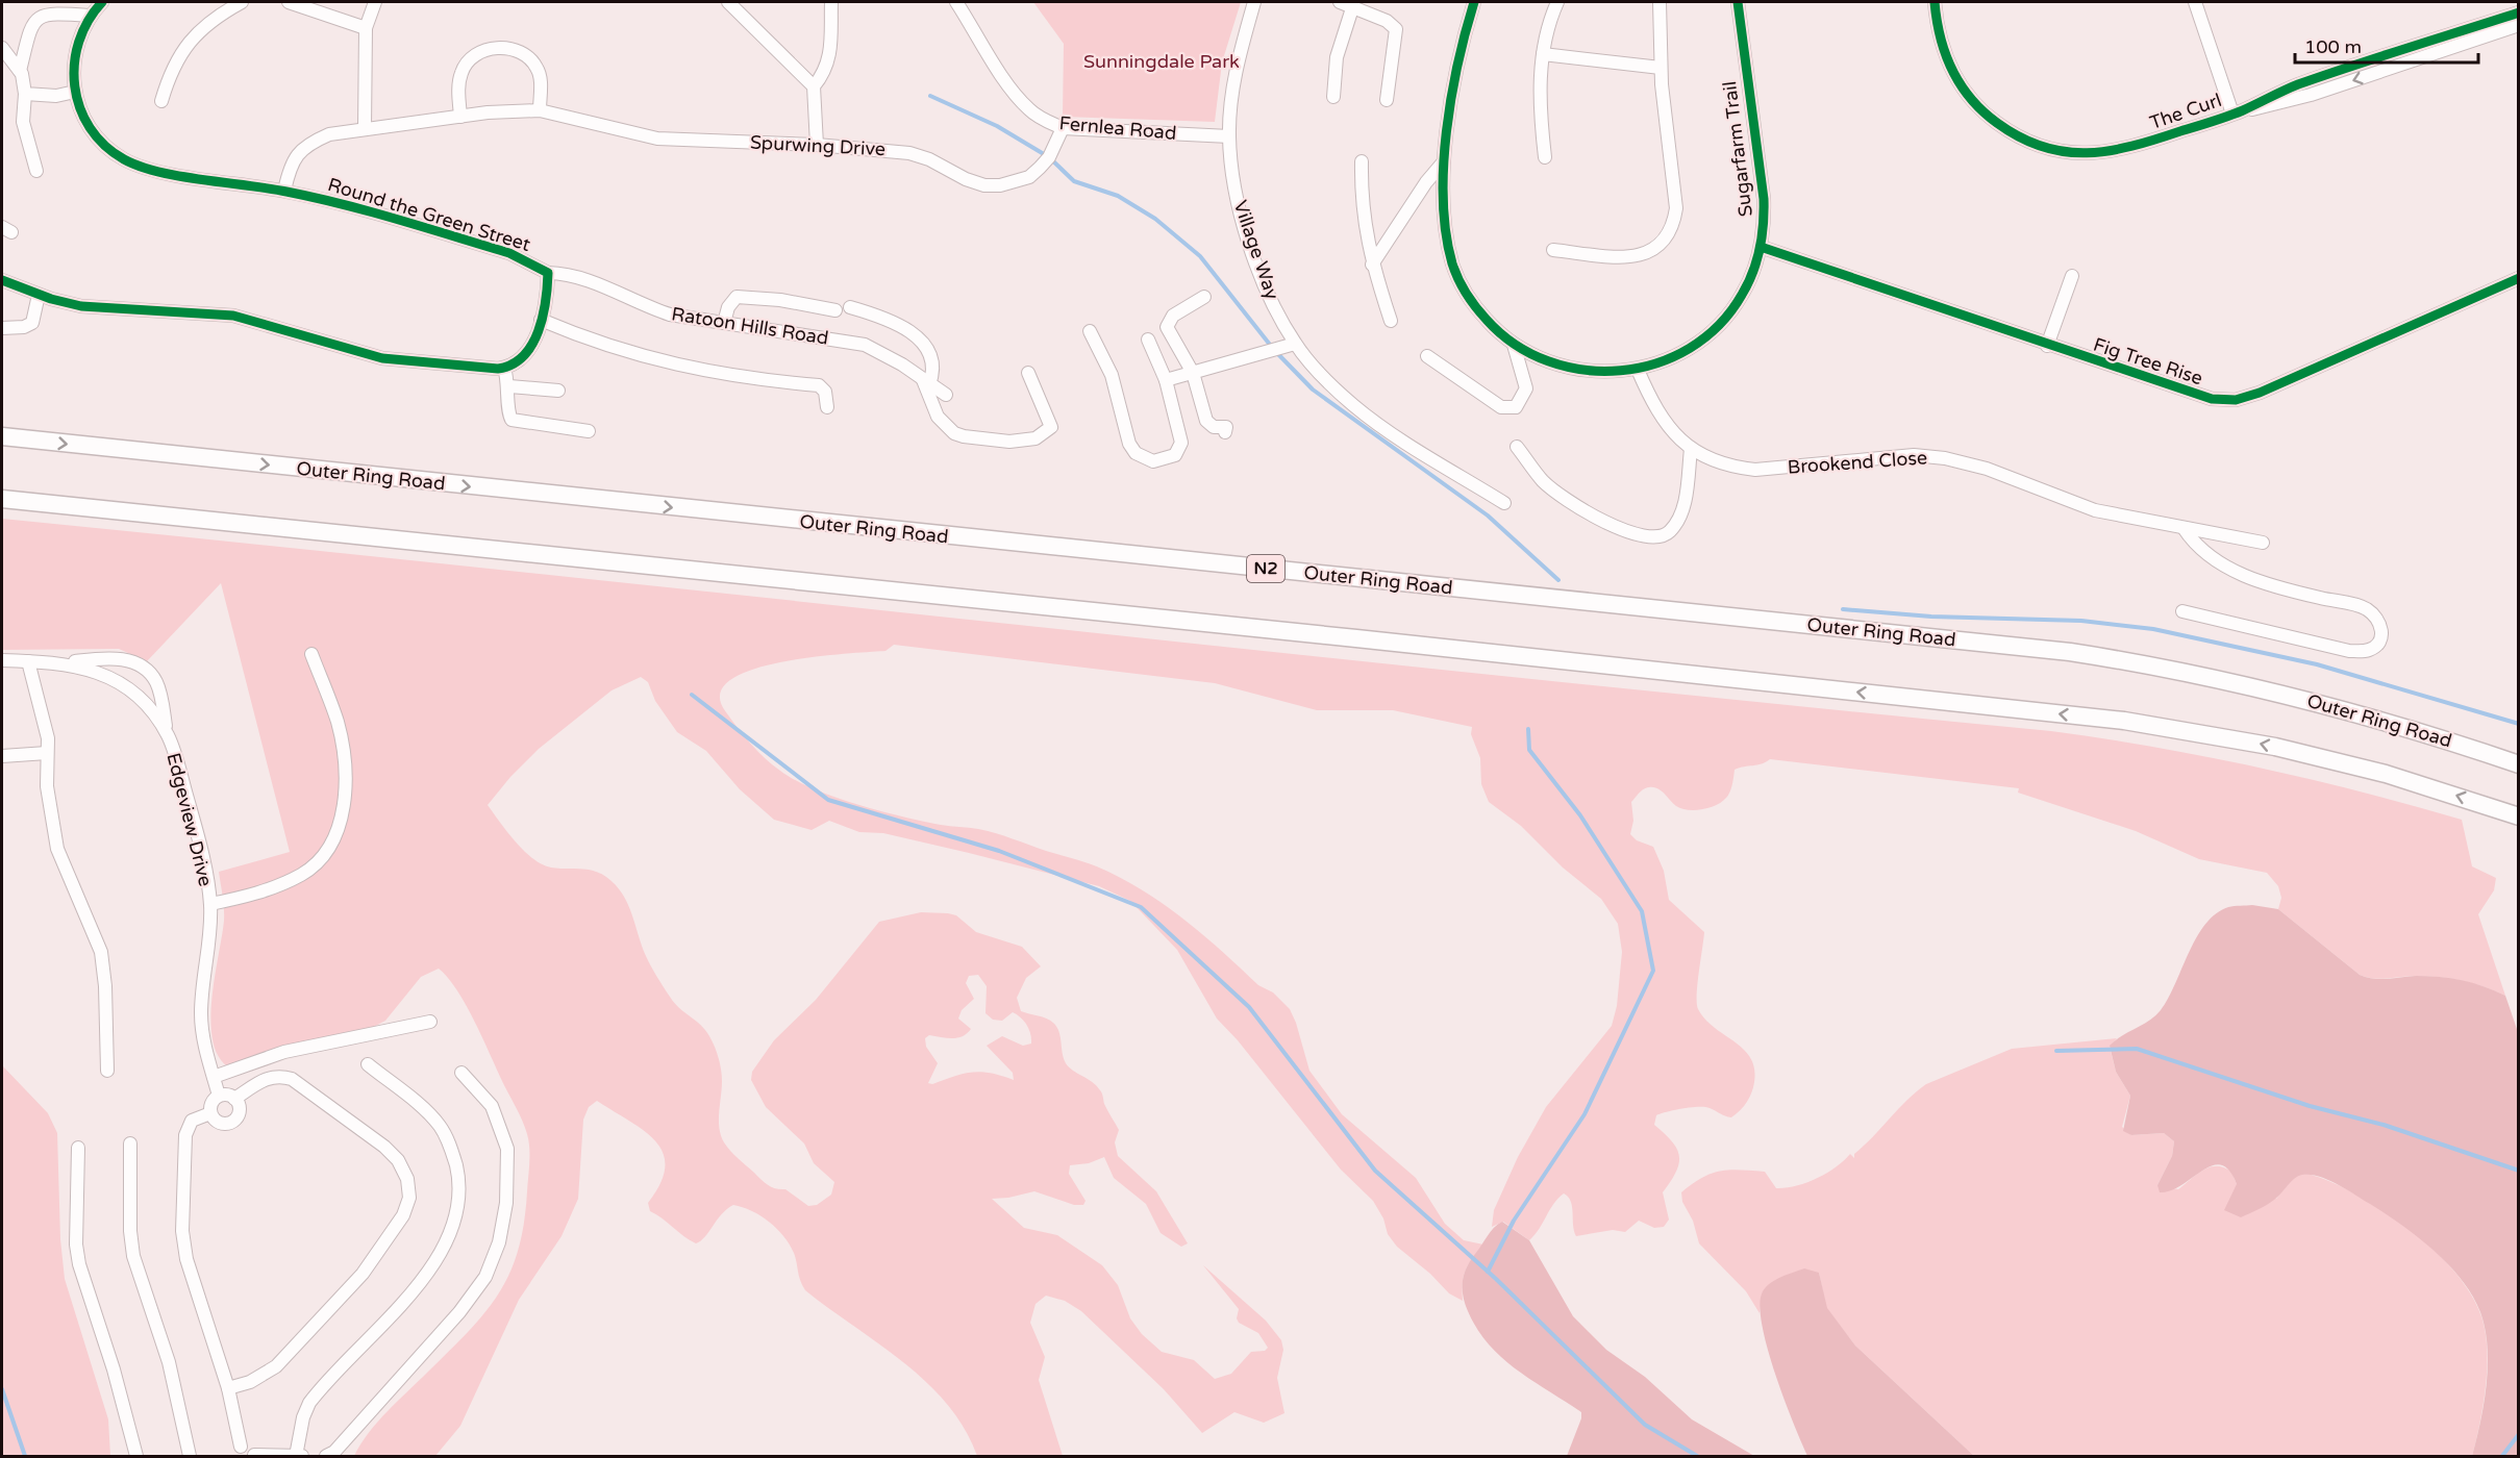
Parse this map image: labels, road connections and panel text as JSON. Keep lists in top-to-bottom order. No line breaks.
{"streets":{"highway":["Outer Ring Road","N2"],"street":["The Curl","Fernlea Road","Spurwing Drive","Sugarfarm Trail","Round the Green Street","Village Way","Ratoon Hills Road","Fig Tree Rise","Brookend Close","Edgeview Drive"]},"crossings":[["Fernlea Road","Spurwing Drive"],["Fernlea Road","Village Way"],["Spurwing Drive","Round the Green Street"],["Sugarfarm Trail","Fig Tree Rise"],["Sugarfarm Trail","Brookend Close"],["Round the Green Street","Ratoon Hills Road"]],"parks":["Sunningdale Park"],"scale_bar":"100 m"}
